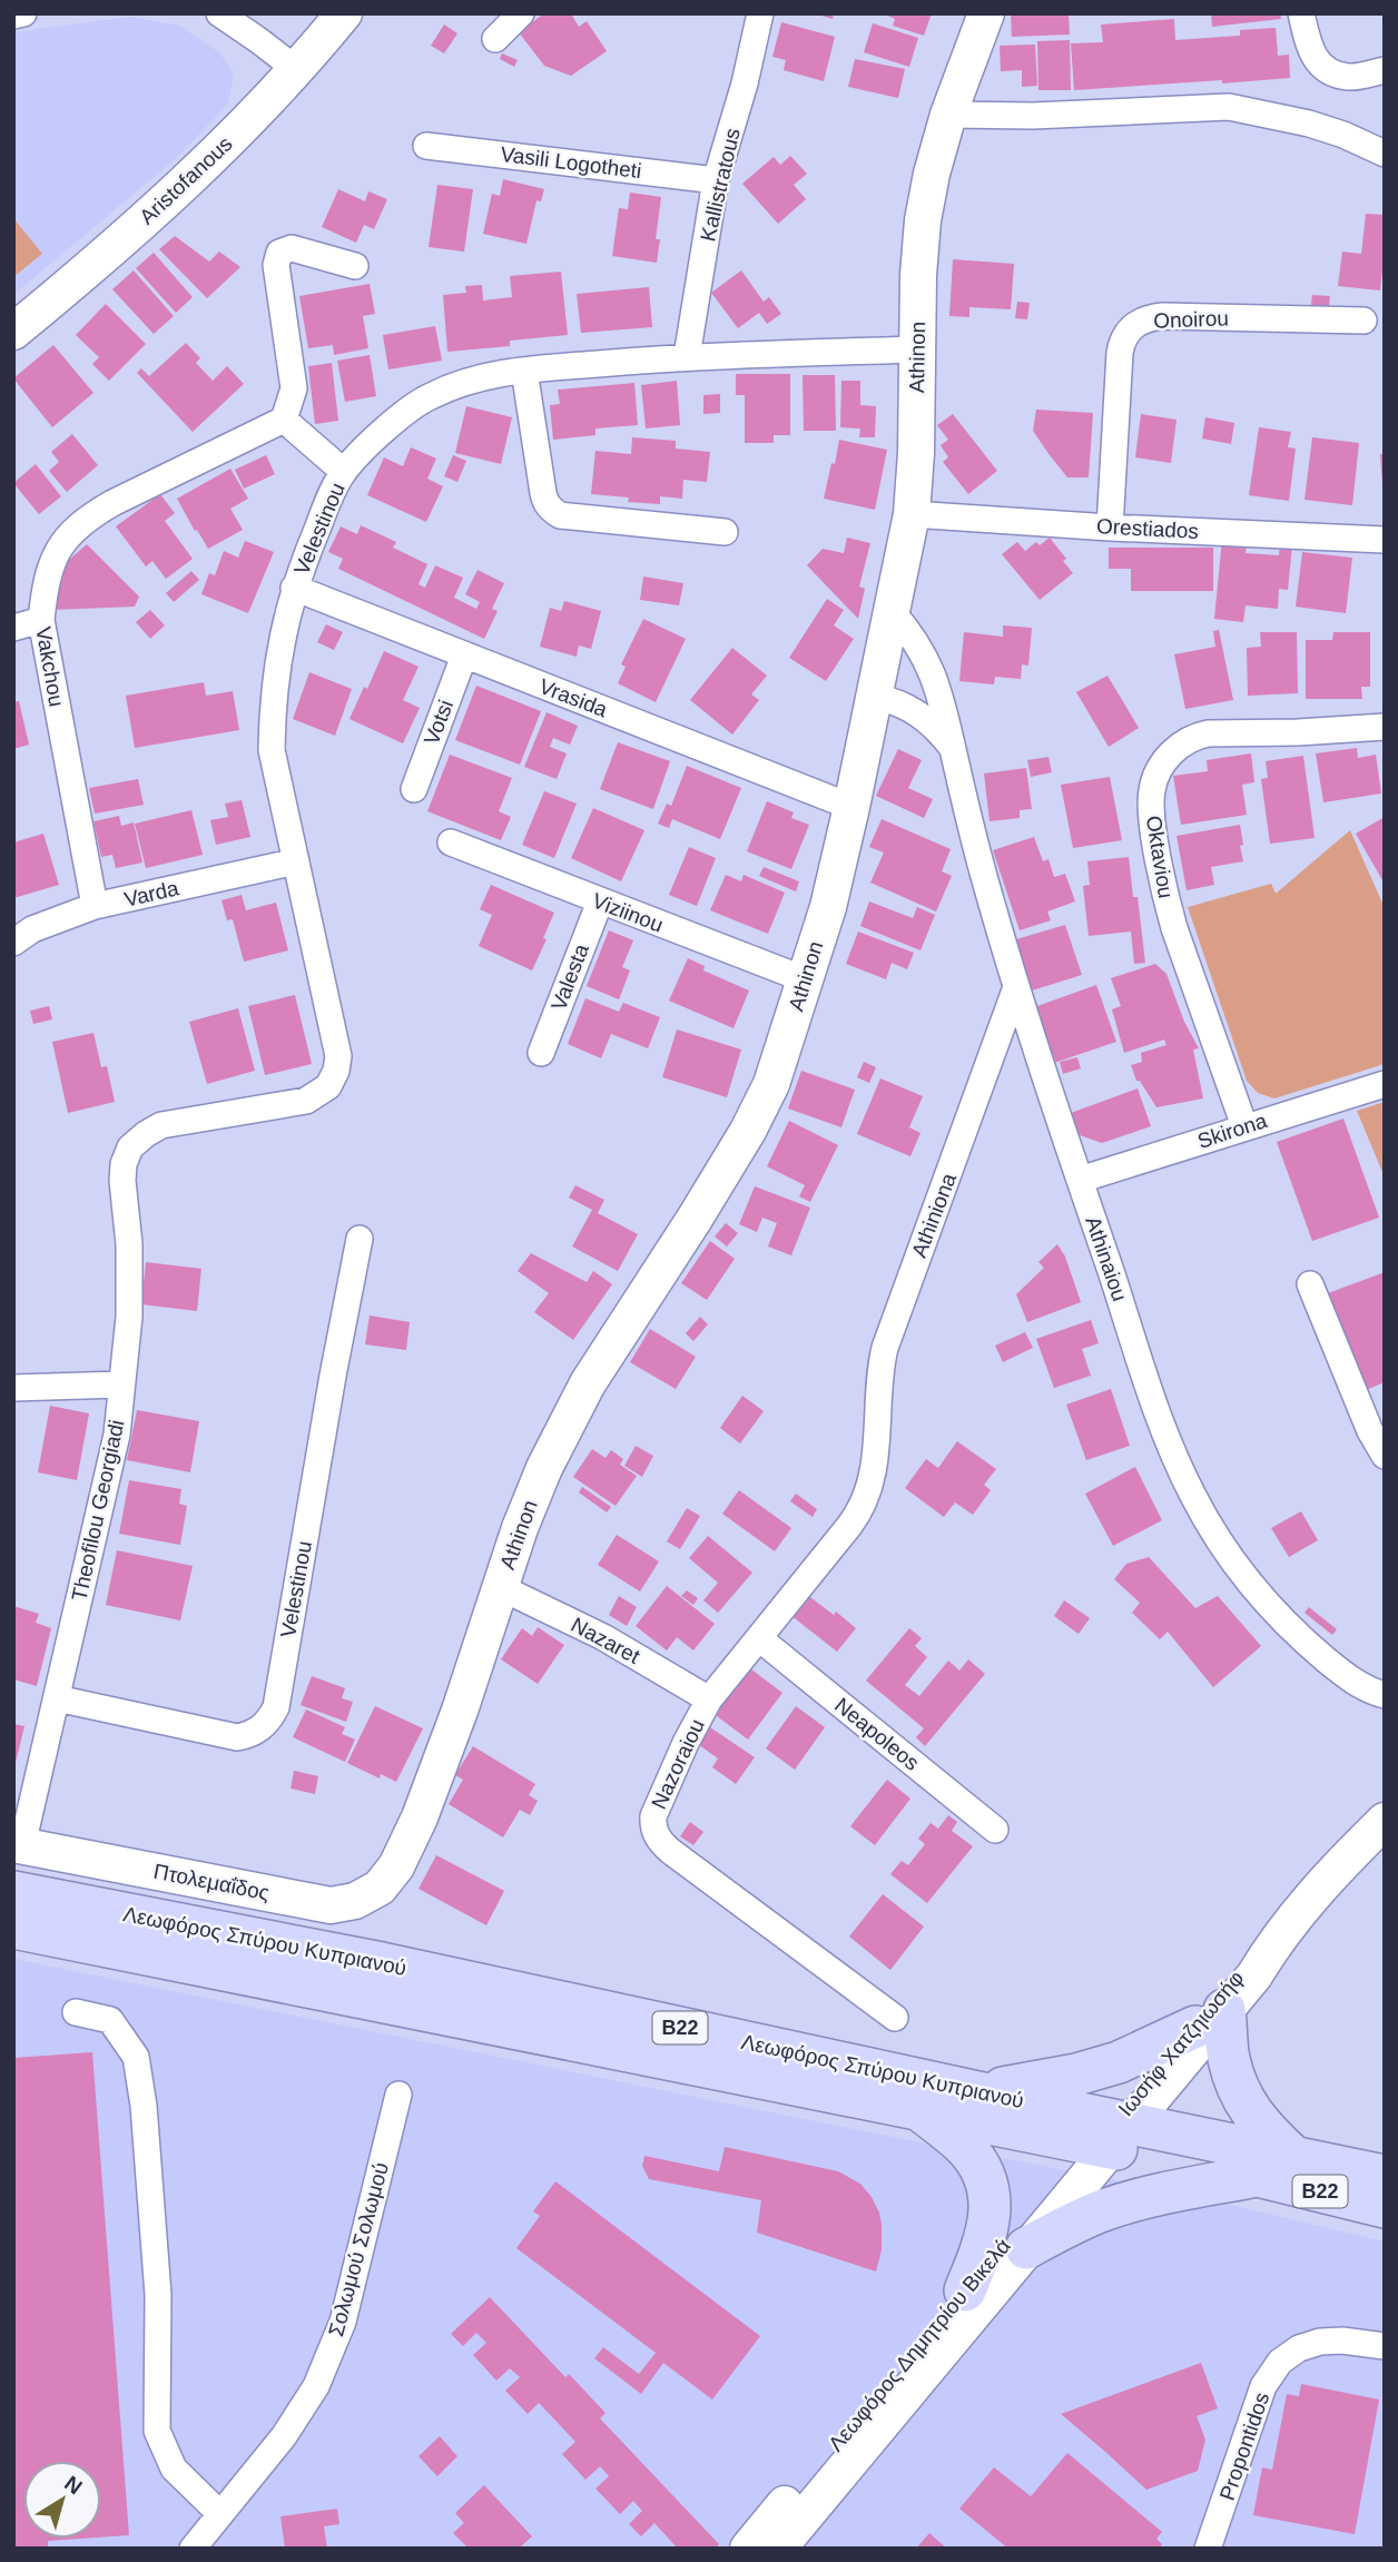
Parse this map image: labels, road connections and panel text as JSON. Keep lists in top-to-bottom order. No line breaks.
{"streets":{"main road":["Λεωφόρος Σπύρου Κυπριανού","B22"],"street":["Vasili Logotheti","Aristofanous","Kallistratous","Onoirou","Athinon","Velestinou","Orestiados","Vakchou","Vrasida","Votsi","Oktaviou","Varda","Viziinou","Valesta","Skirona","Athiniona","Athinaiou","Theofilou Georgiadi","Nazaret","Neapoleos","Nazoraiou","Πτολεμαΐδος","Ιωσήφ Χατζηιωσήφ","Σολωμού Σολωμού","Λεωφόρος Δημητρίου Βικελά","Propontidos"]},"crossings":[["Vasili Logotheti","Kallistratous"],["Kallistratous","Velestinou"],["Onoirou","Orestiados"],["Athinon","Velestinou"],["Athinon","Orestiados"],["Athinon","Vrasida"],["Athinon","Viziinou"],["Athinon","Athinaiou"],["Athinon","Nazaret"],["Athinon","Πτολεμαΐδος"],["Velestinou","Vrasida"],["Velestinou","Varda"],["Velestinou","Theofilou Georgiadi"],["Vakchou","Varda"],["Vrasida","Votsi"],["Oktaviou","Skirona"],["Viziinou","Valesta"],["Skirona","Athinaiou"],["Athiniona","Athinaiou"],["Athiniona","Nazoraiou"],["Theofilou Georgiadi","Πτολεμαΐδος"],["Nazaret","Nazoraiou"],["Neapoleos","Nazoraiou"],["Λεωφόρος Σπύρου Κυπριανού","Ιωσήφ Χατζηιωσήφ"],["Λεωφόρος Σπύρου Κυπριανού","Λεωφόρος Δημητρίου Βικελά"],["Ιωσήφ Χατζηιωσήφ","Λεωφόρος Δημητρίου Βικελά"]],"north":"top right"}
